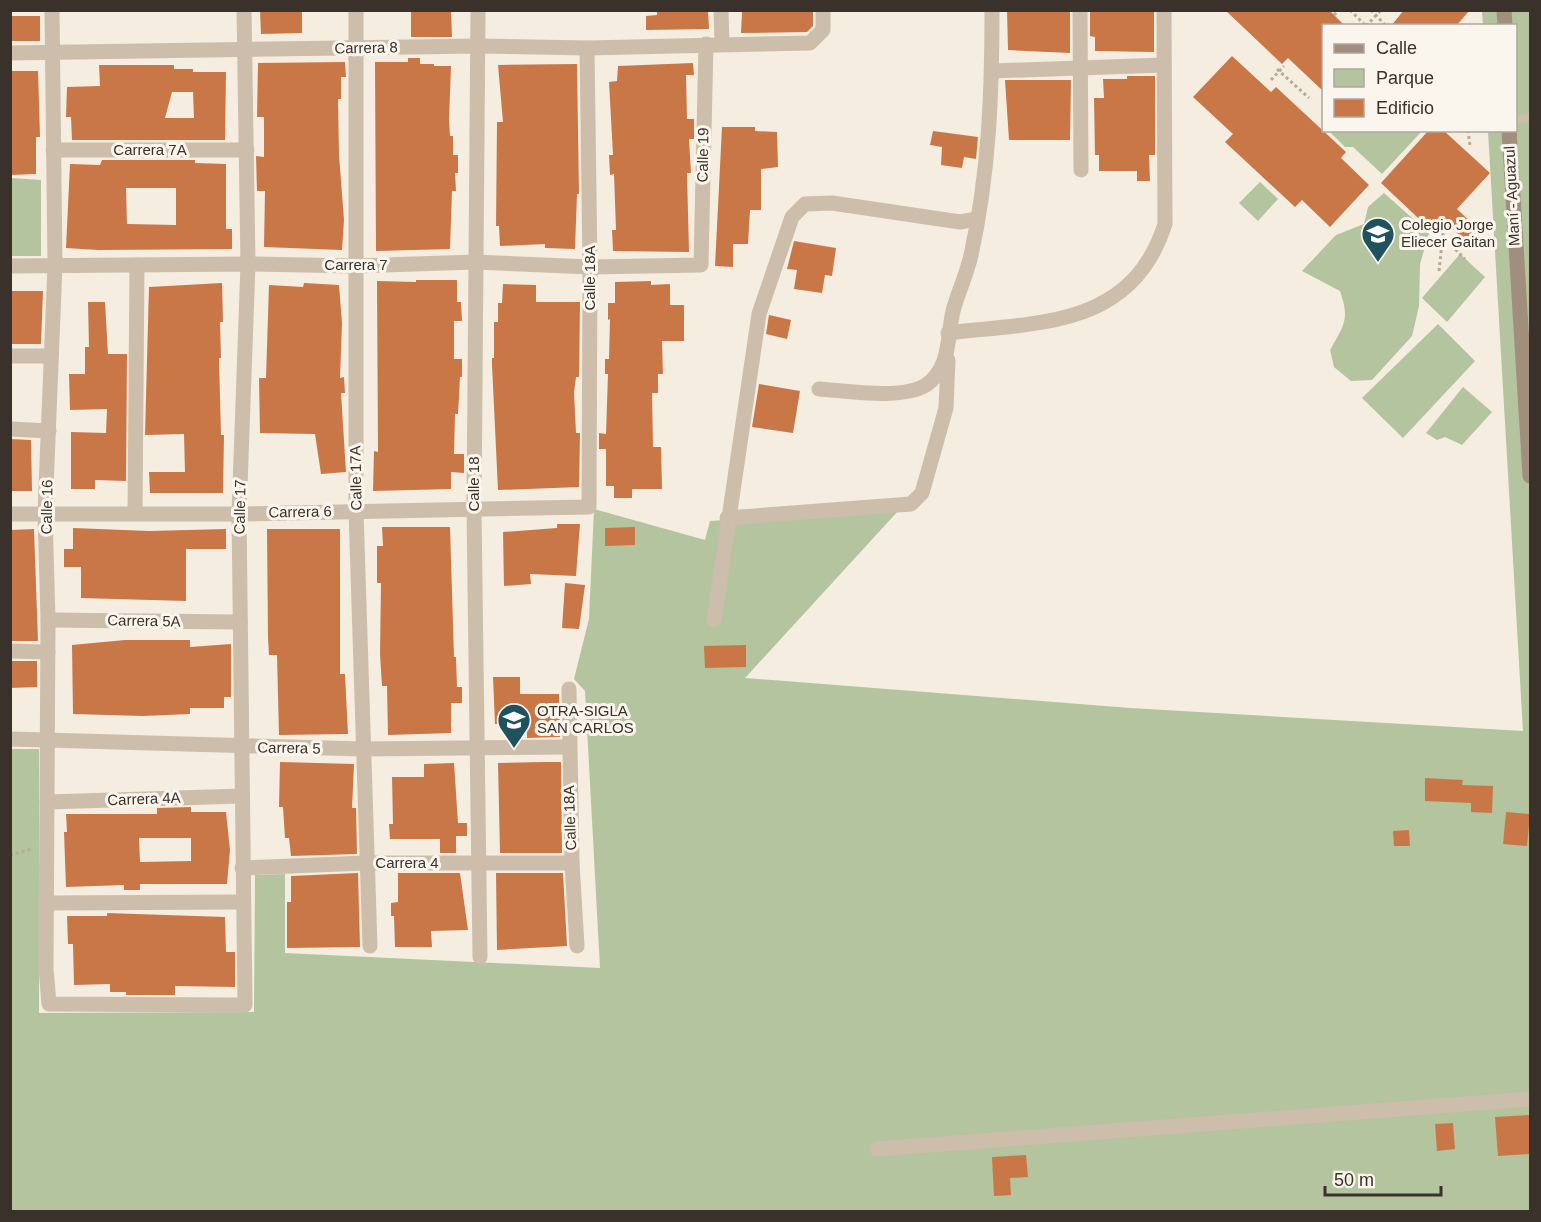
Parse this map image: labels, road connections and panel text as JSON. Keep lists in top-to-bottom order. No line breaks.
{"streets":{"street":["Carrera 8","Carrera 7A","Calle 19","Maní - Aguazul","Carrera 7","Calle 18A","Calle 17A","Calle 18","Calle 16","Calle 17","Carrera 6","Carrera 5A","Carrera 5","Carrera 4A","Carrera 4"]},"crossings":[["Carrera 8","Calle 19"],["Carrera 8","Calle 18A"],["Carrera 8","Calle 17A"],["Carrera 8","Calle 18"],["Carrera 8","Calle 16"],["Carrera 8","Calle 17"],["Carrera 7A","Calle 16"],["Carrera 7A","Calle 17"],["Calle 19","Carrera 7"],["Carrera 7","Calle 18A"],["Carrera 7","Calle 17A"],["Carrera 7","Calle 18"],["Carrera 7","Calle 16"],["Carrera 7","Calle 17"],["Calle 18A","Carrera 6"],["Calle 18A","Carrera 5"],["Calle 18A","Carrera 4"],["Calle 17A","Carrera 6"],["Calle 17A","Carrera 5"],["Calle 17A","Carrera 4"],["Calle 18","Carrera 6"],["Calle 18","Carrera 5"],["Calle 18","Carrera 4"],["Calle 16","Calle 17"],["Calle 16","Carrera 6"],["Calle 16","Carrera 5A"],["Calle 16","Carrera 5"],["Calle 16","Carrera 4A"],["Calle 17","Carrera 6"],["Calle 17","Carrera 5A"],["Calle 17","Carrera 5"],["Calle 17","Carrera 4A"],["Calle 17","Carrera 4"]],"places":{"school or university":["Colegio Jorge Eliecer Gaitan","OTRA-SIGLA SAN CARLOS"]},"legend":["Calle","Parque","Edificio"],"scale_bar":"50 m"}
